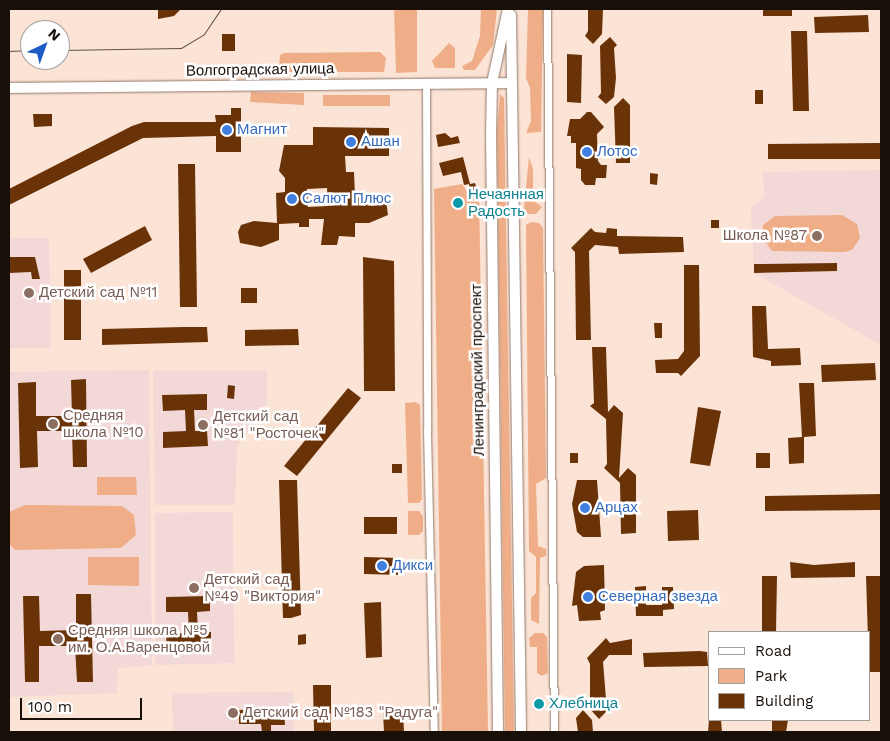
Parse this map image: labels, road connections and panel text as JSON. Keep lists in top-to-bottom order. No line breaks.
{"streets":{"main road":["Волгоградская улица","Ленинградский проспект"]},"crossings":[["Волгоградская улица","Ленинградский проспект"]],"places":["Магнит","Ашан","Лотос","Салют Плюс","Нечаянная Радость","Школа №87","Детский сад №11","Средняя школа №10","Детский сад №81 \"Росточек\"","Арцах","Дикси","Детский сад №49 \"Виктория\"","Северная звезда","Средняя школа №5 им. О.А.Варенцовой","Хлебница","Детский сад №183 \"Радуга\""],"legend":["Road","Park","Building"],"scale_bar":"100 m","north":"top right"}
